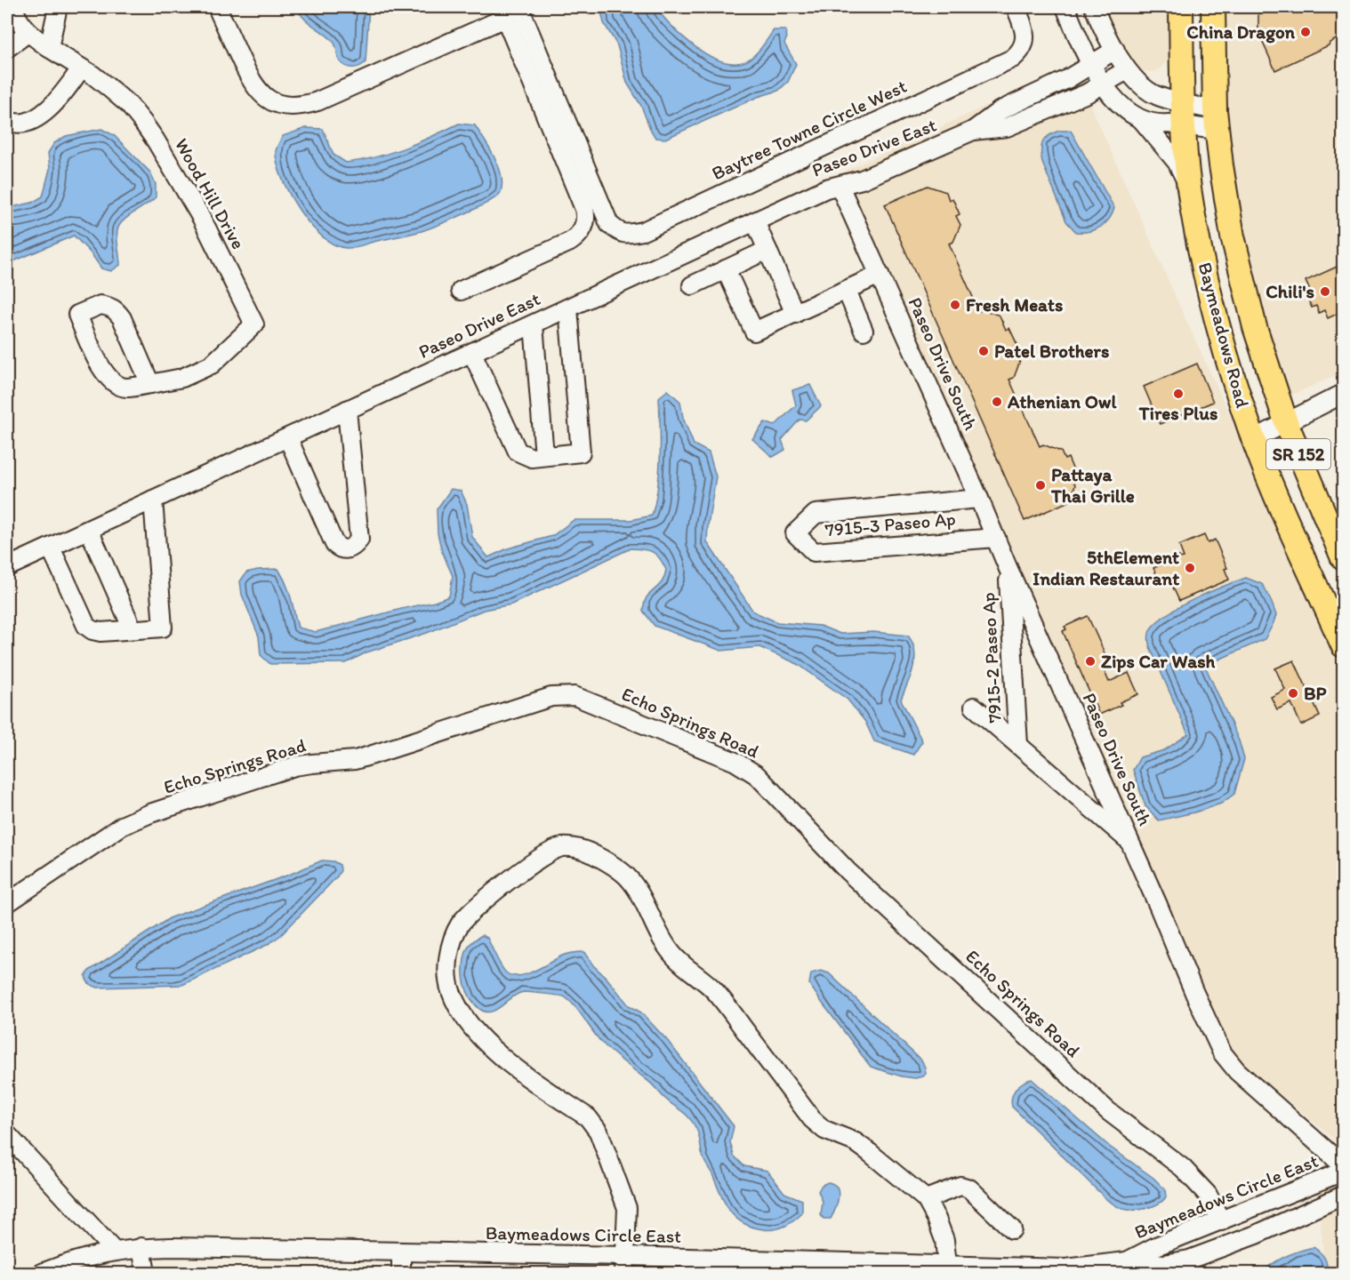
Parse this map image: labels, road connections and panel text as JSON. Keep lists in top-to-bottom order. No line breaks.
{"streets":{"main road":["Baymeadows Road","SR 152"],"street":["Baytree Towne Circle West","Paseo Drive East","Wood Hill Drive","Paseo Drive South","7915-3 Paseo Ap","7915-2 Paseo Ap","Echo Springs Road","Baymeadows Circle East"]},"crossings":[["Paseo Drive East","Paseo Drive South"],["Paseo Drive South","7915-3 Paseo Ap"],["Paseo Drive South","7915-2 Paseo Ap"],["Echo Springs Road","Baymeadows Circle East"]],"places":["China Dragon","Chili's","Fresh Meats","Patel Brothers","Tires Plus","Athenian Owl","Pattaya Thai Grille","5thElement Indian Restaurant","Zips Car Wash","BP"]}
